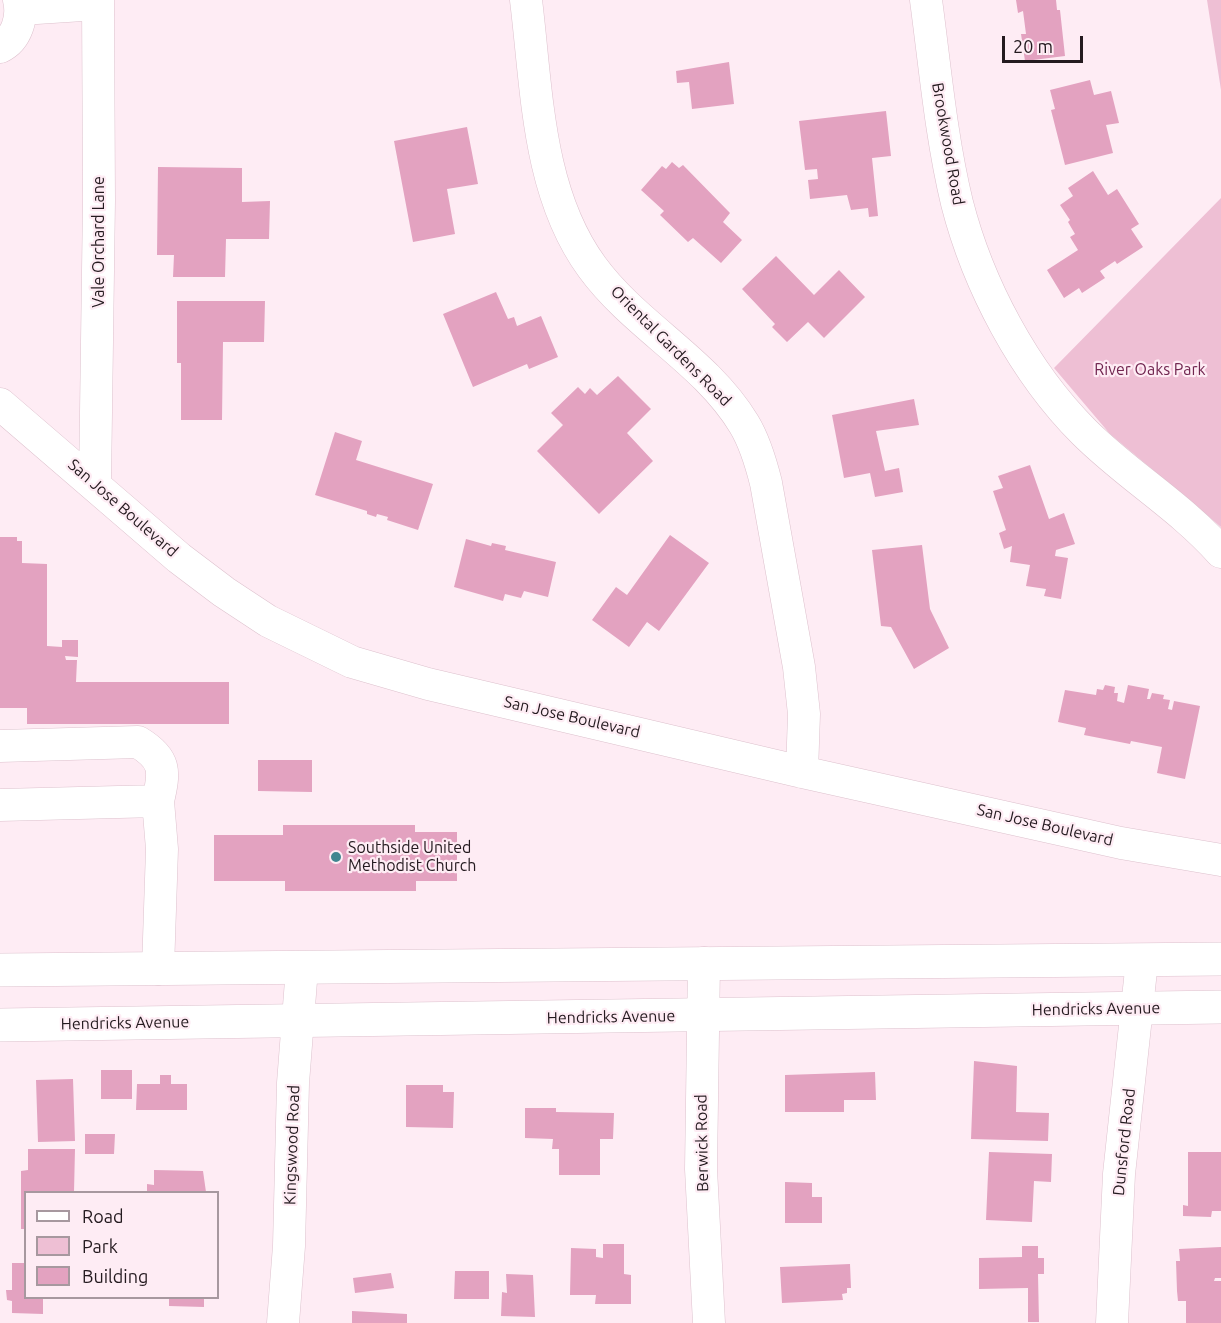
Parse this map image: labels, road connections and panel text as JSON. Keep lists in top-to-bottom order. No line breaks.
{"streets":{"main road":["Hendricks Avenue"],"street":["Brookwood Road","Vale Orchard Lane","Oriental Gardens Road","San Jose Boulevard","Dunsford Road","Berwick Road","Kingswood Road"]},"crossings":[["Vale Orchard Lane","San Jose Boulevard"],["Oriental Gardens Road","San Jose Boulevard"],["Hendricks Avenue","Dunsford Road"],["Hendricks Avenue","Berwick Road"],["Hendricks Avenue","Kingswood Road"]],"parks":["River Oaks Park"],"places":["Southside United Methodist Church"],"legend":["Road","Park","Building"],"scale_bar":"20 m"}
